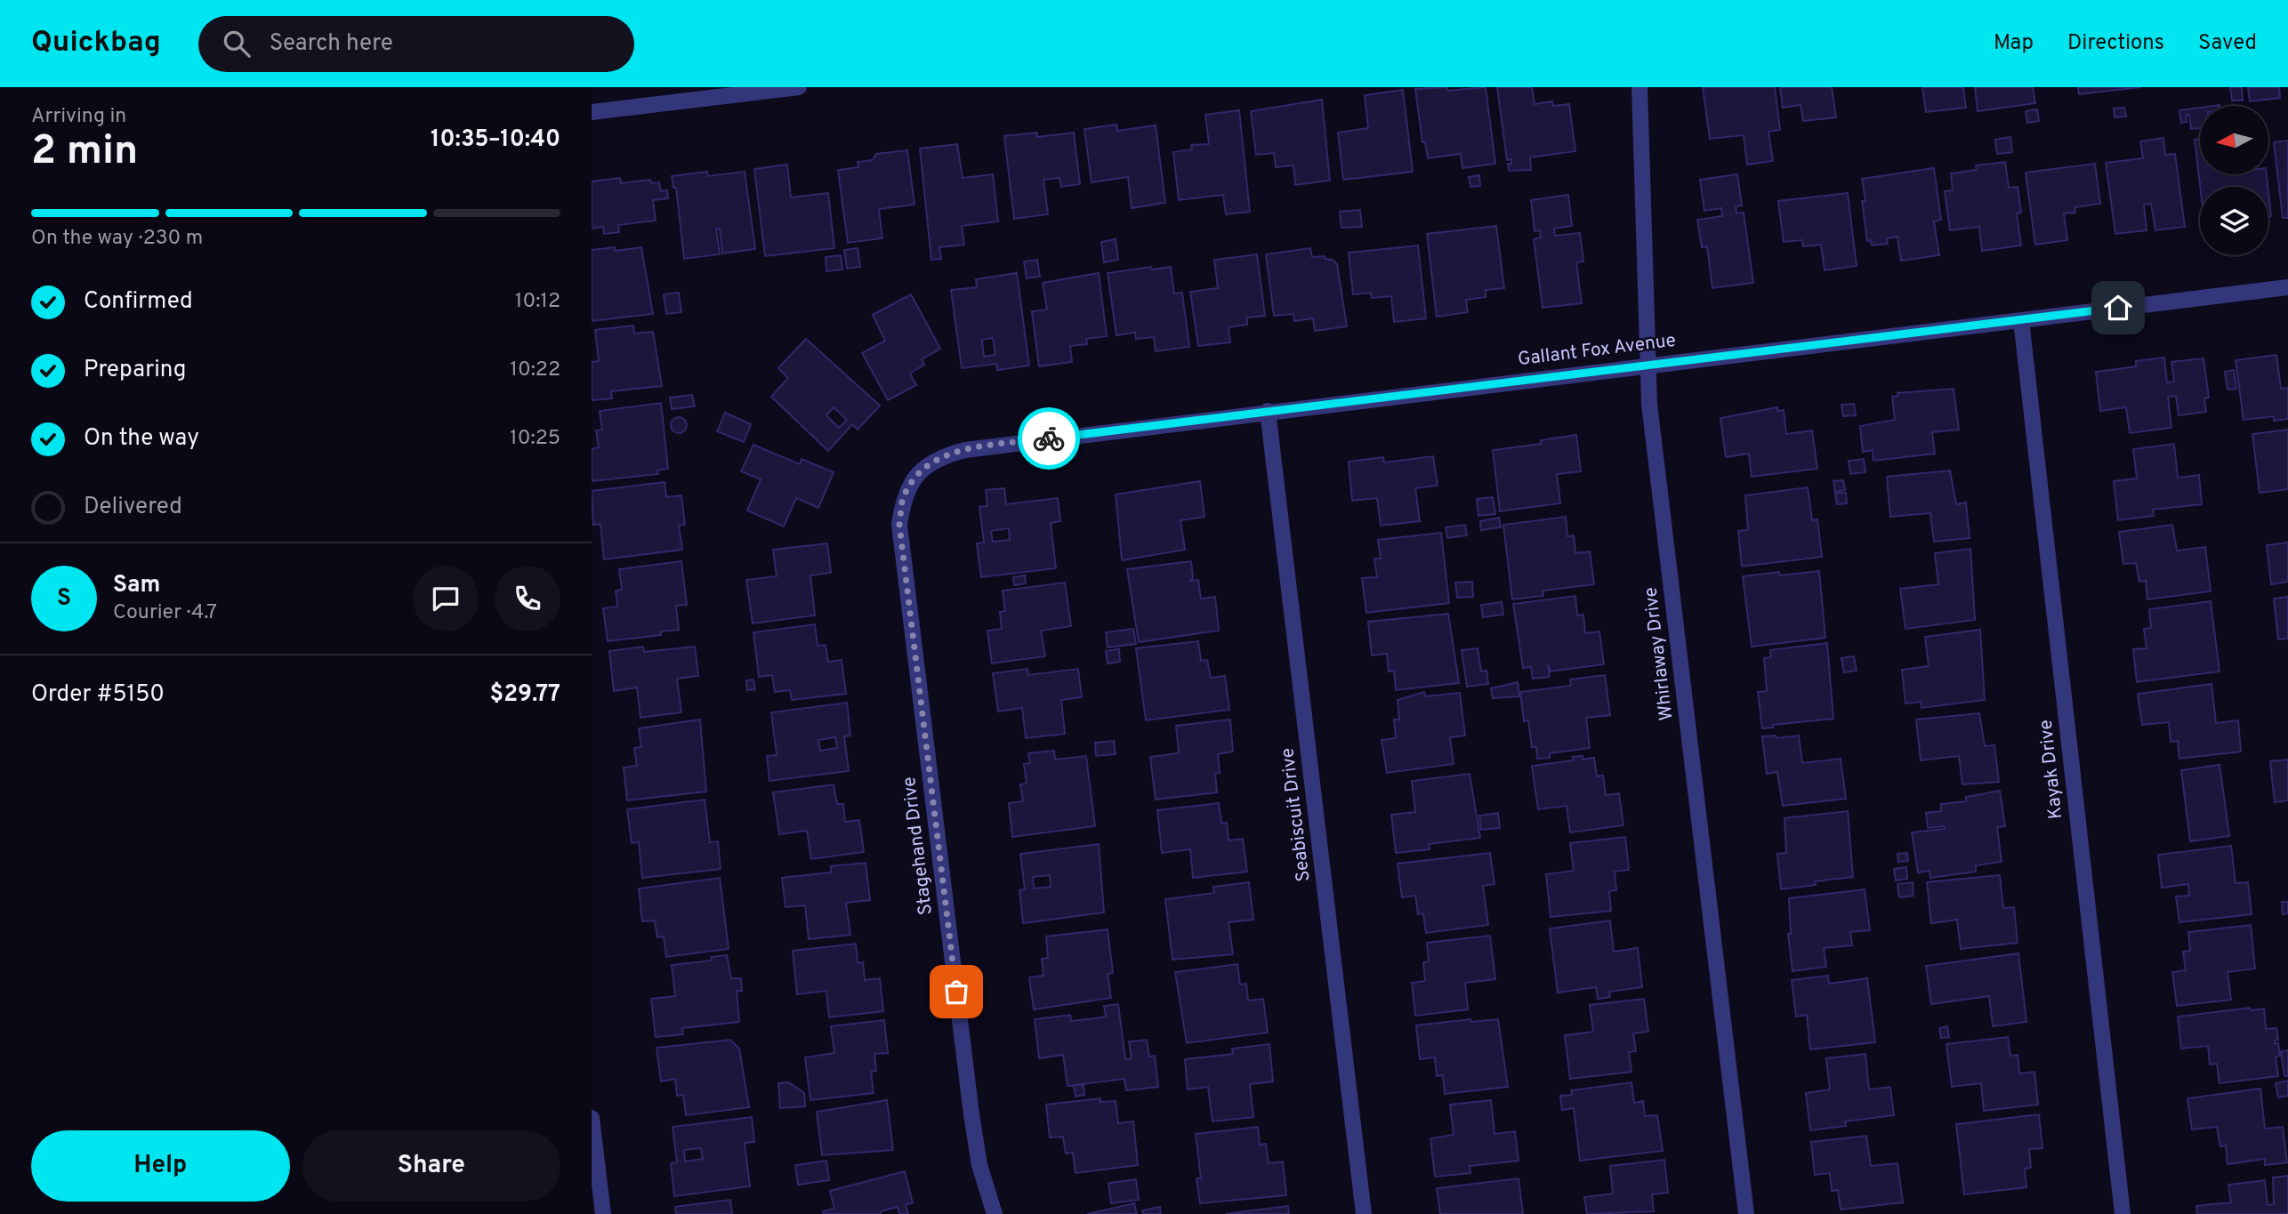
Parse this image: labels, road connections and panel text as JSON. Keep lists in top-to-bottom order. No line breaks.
{"streets":{"street":["Gallant Fox Avenue","Whirlaway Drive","Kayak Drive","Seabiscuit Drive","Stagehand Drive"]},"crossings":[["Gallant Fox Avenue","Whirlaway Drive"],["Gallant Fox Avenue","Kayak Drive"],["Gallant Fox Avenue","Seabiscuit Drive"],["Gallant Fox Avenue","Stagehand Drive"]],"north":"left","page":{"header":"Quickbag","search":"Search here","nav":["Map","Directions","Saved"],"heading":["2 min","Arriving in","10:35–10:40"],"panel":["Sam","Courier · 4.7","Order #5150","$29.77"],"bar":"On the way · 230 m","list":[["Confirmed","10:12"],["Preparing","10:22"],["On the way","10:25"],"Delivered"],"round":"S","buttons":["Help","Share"]}}
